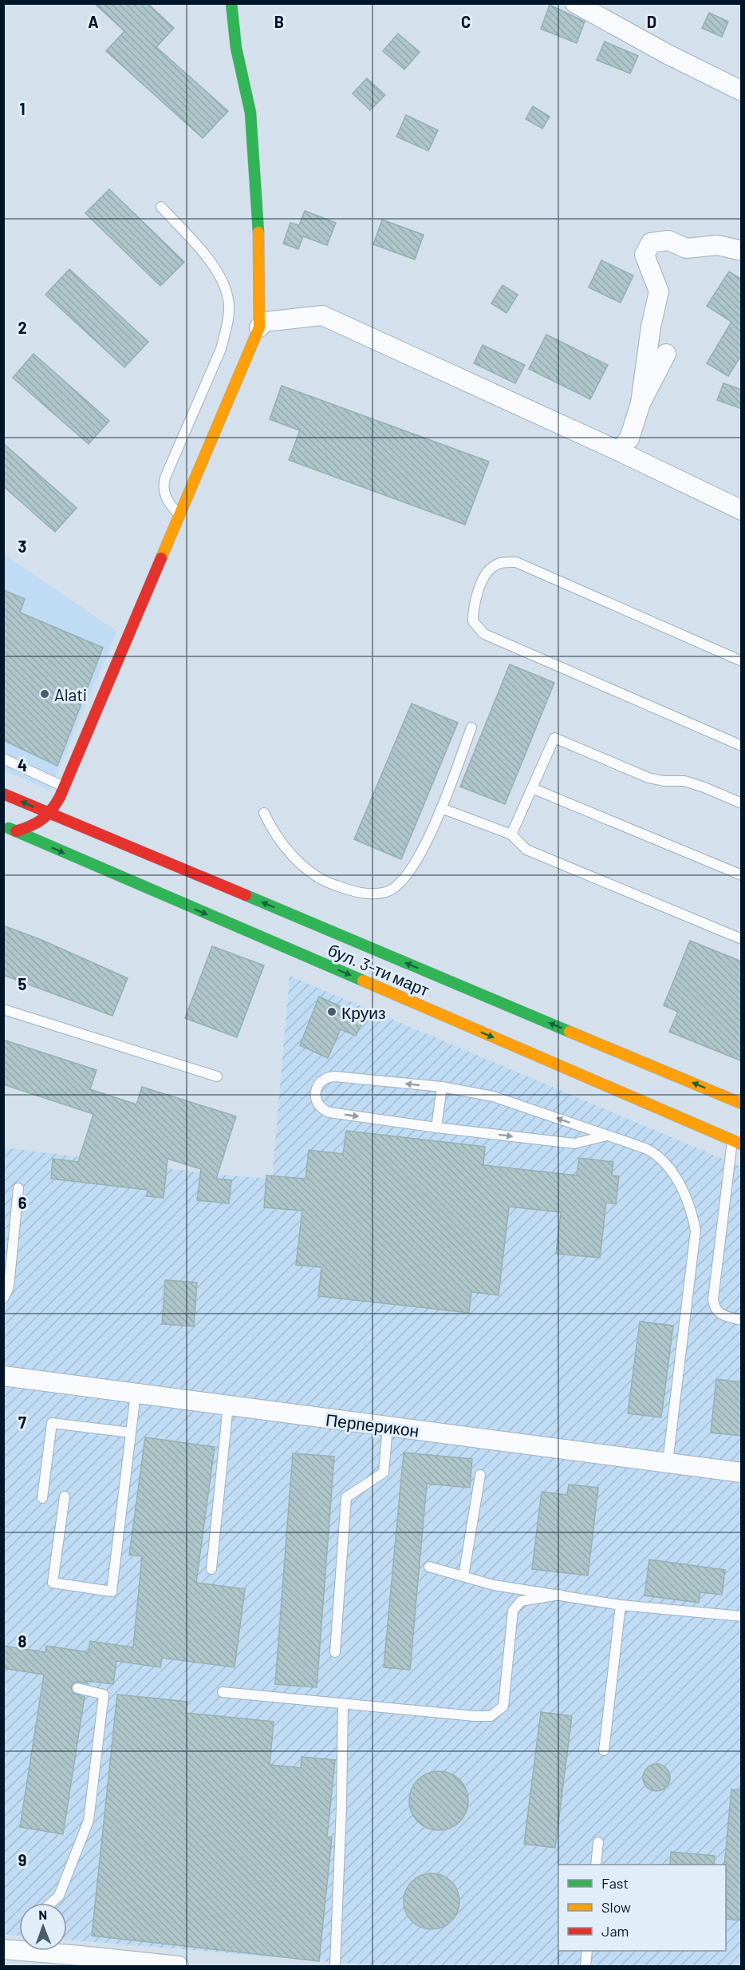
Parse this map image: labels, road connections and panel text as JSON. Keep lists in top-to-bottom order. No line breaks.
{"streets":{"street":["бул. 3-ти март","Перперикон"]},"places":["Alati","Круиз"],"legend":["Fast","Slow","Jam"],"north":"top","grid":{"columns":["A","B","C","D"],"rows":["1","2","3","4","5","6","7","8","9"]}}
